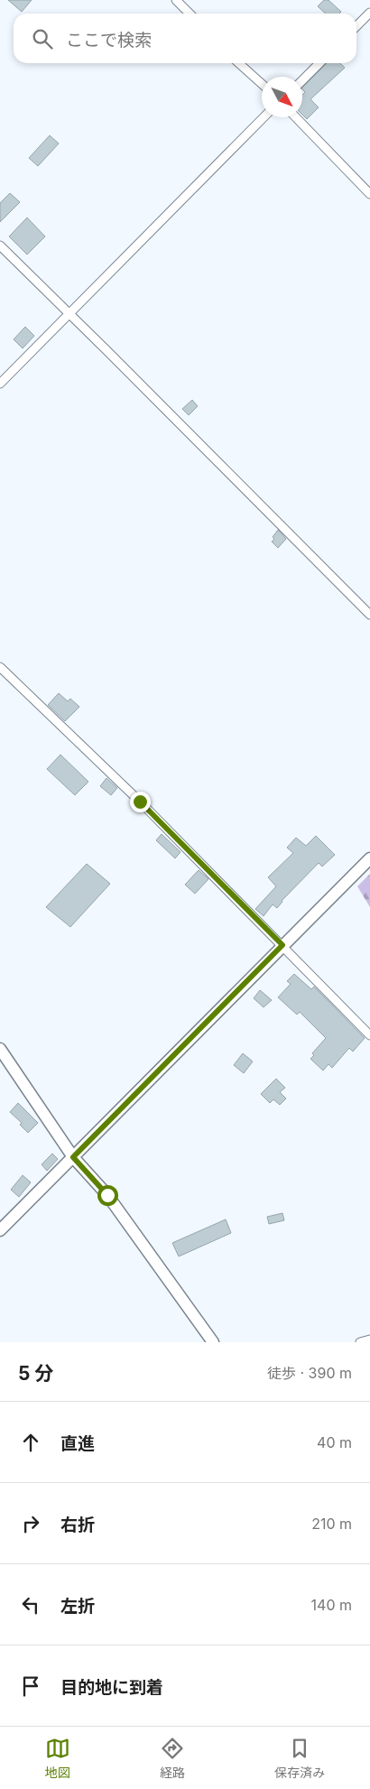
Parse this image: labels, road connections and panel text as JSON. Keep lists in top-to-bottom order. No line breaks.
{"north":"bottom right","page":{"search":"ここで検索","heading":["5 分","徒歩 · 390 m"],"list":[["直進","40 m"],["右折","210 m"],["左折","140 m"],"目的地に到着"],"nav":["地図","経路","保存済み"]}}
